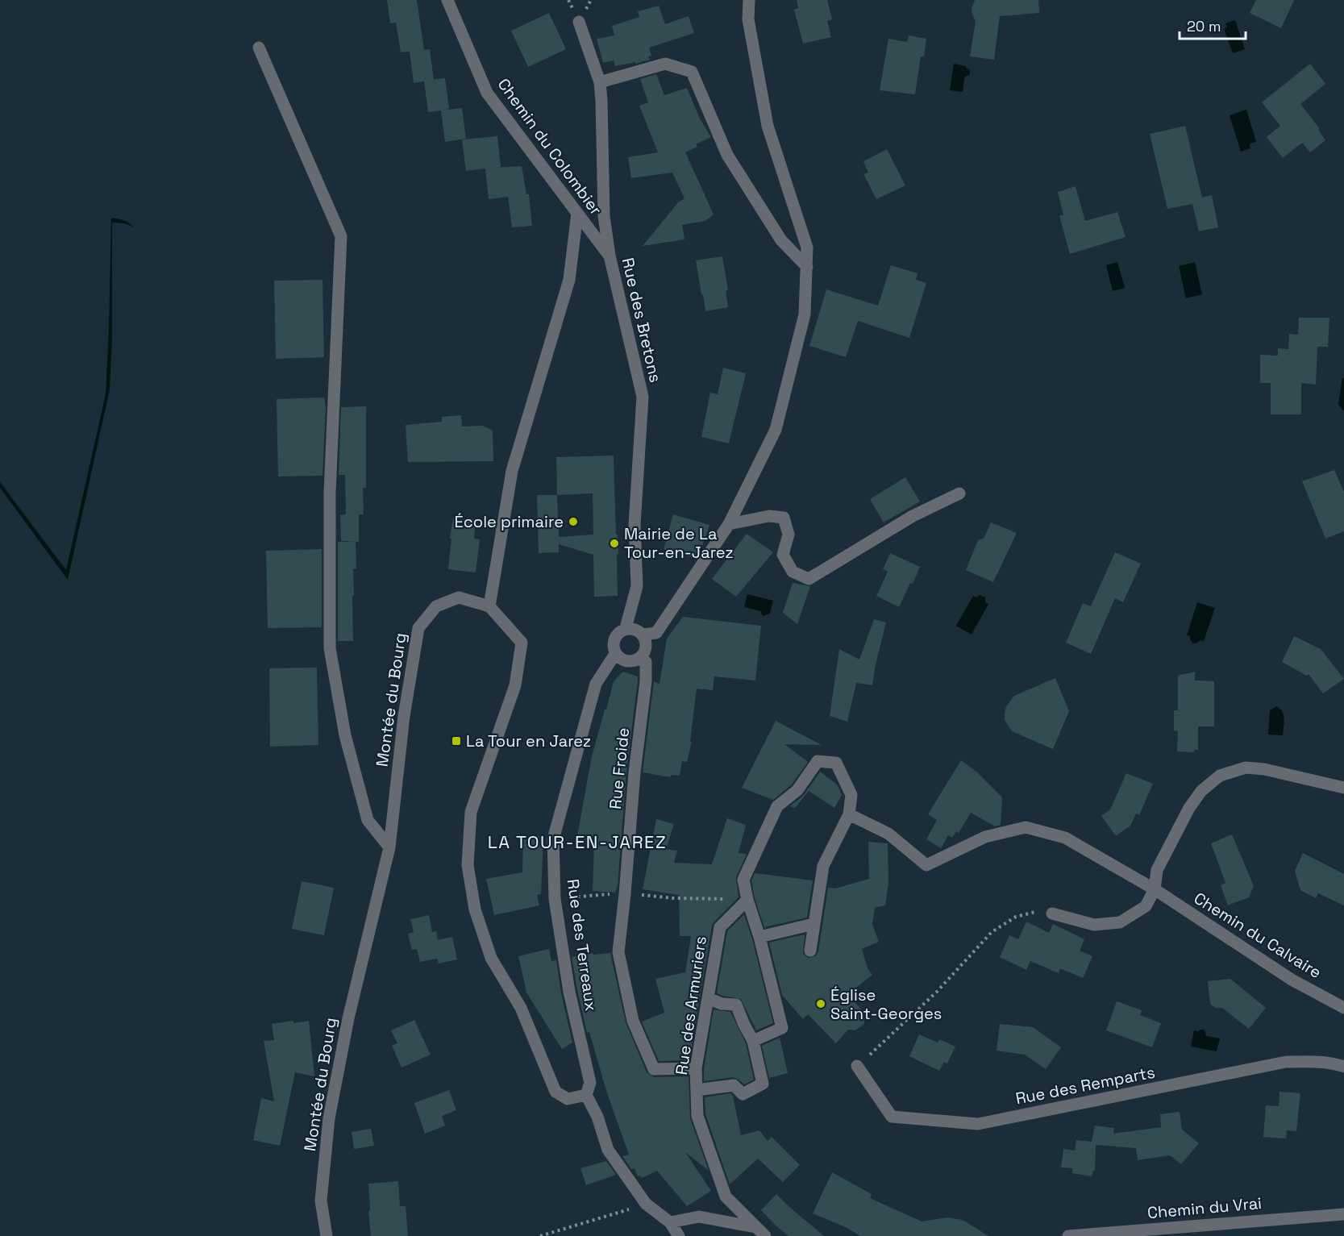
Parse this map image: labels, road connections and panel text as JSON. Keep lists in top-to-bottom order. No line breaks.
{"streets":{"street":["Chemin du Colombier","Rue des Bretons","Montée du Bourg","Rue Froide","Chemin du Calvaire","Rue des Terreaux","Rue des Armuriers","Rue des Remparts","Chemin du Vrai"]},"crossings":[["Chemin du Colombier","Rue des Bretons"],["Rue des Bretons","Rue Froide"],["Rue des Bretons","Rue des Terreaux"],["Rue Froide","Rue des Terreaux"],["Rue Froide","Rue des Armuriers"]],"districts":["LA TOUR-EN-JAREZ"],"places":{"other":["École primaire","Mairie de La Tour-en-Jarez","Église Saint-Georges"],"transit":["La Tour en Jarez"]},"scale_bar":"20 m"}
